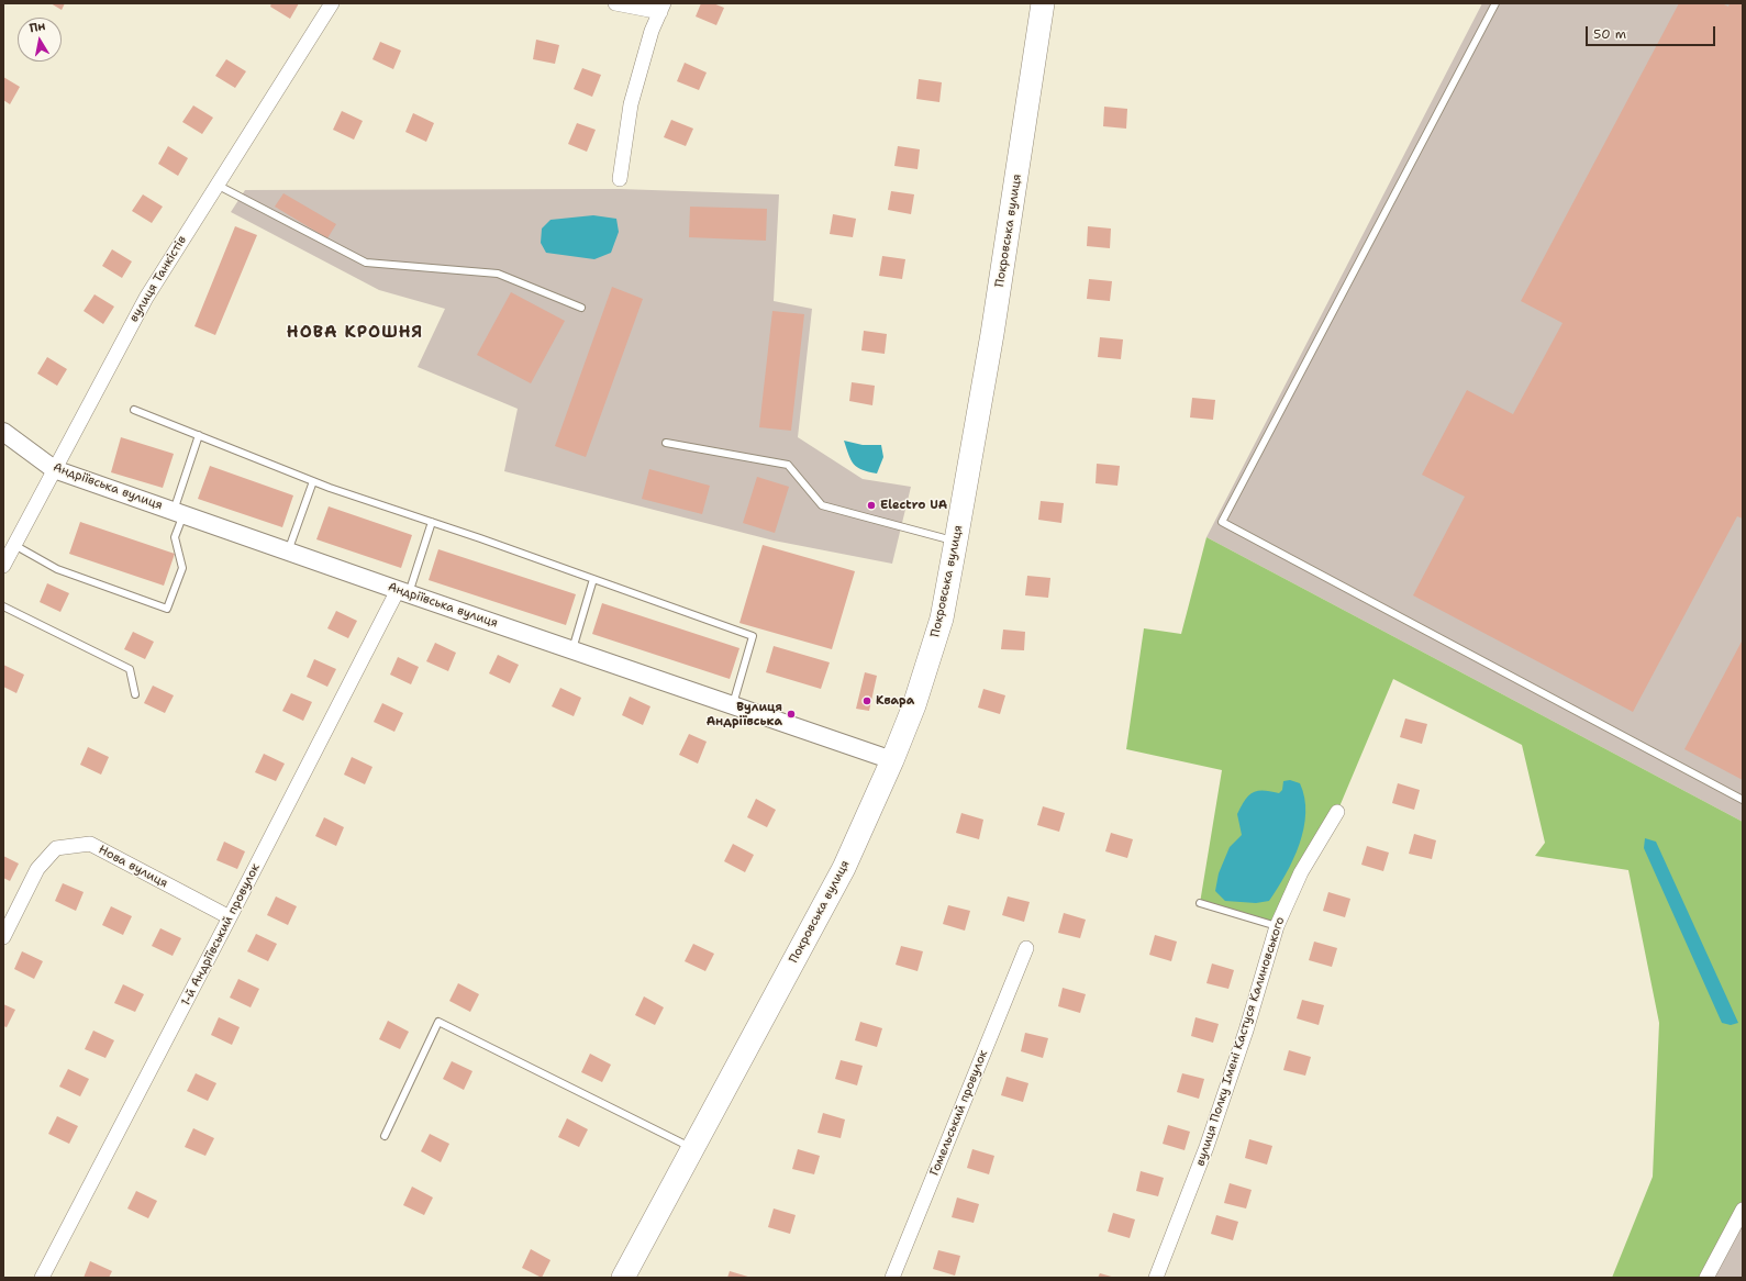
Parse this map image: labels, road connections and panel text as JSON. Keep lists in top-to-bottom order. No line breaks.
{"streets":{"highway":["Покровська вулиця"],"street":["вулиця Танкістів","Андріївська вулиця","Нова вулиця","1-й Андріївський провулок","вулиця Полку Імені Кастуся Калиновського","Гомельський провулок"]},"crossings":[["Покровська вулиця","Андріївська вулиця"],["вулиця Танкістів","Андріївська вулиця"],["Андріївська вулиця","1-й Андріївський провулок"],["Нова вулиця","1-й Андріївський провулок"]],"districts":["НОВА КРОШНЯ"],"places":["Electro UA","Квара","Вулиця Андріївська"],"scale_bar":"50 m","north":"top"}
